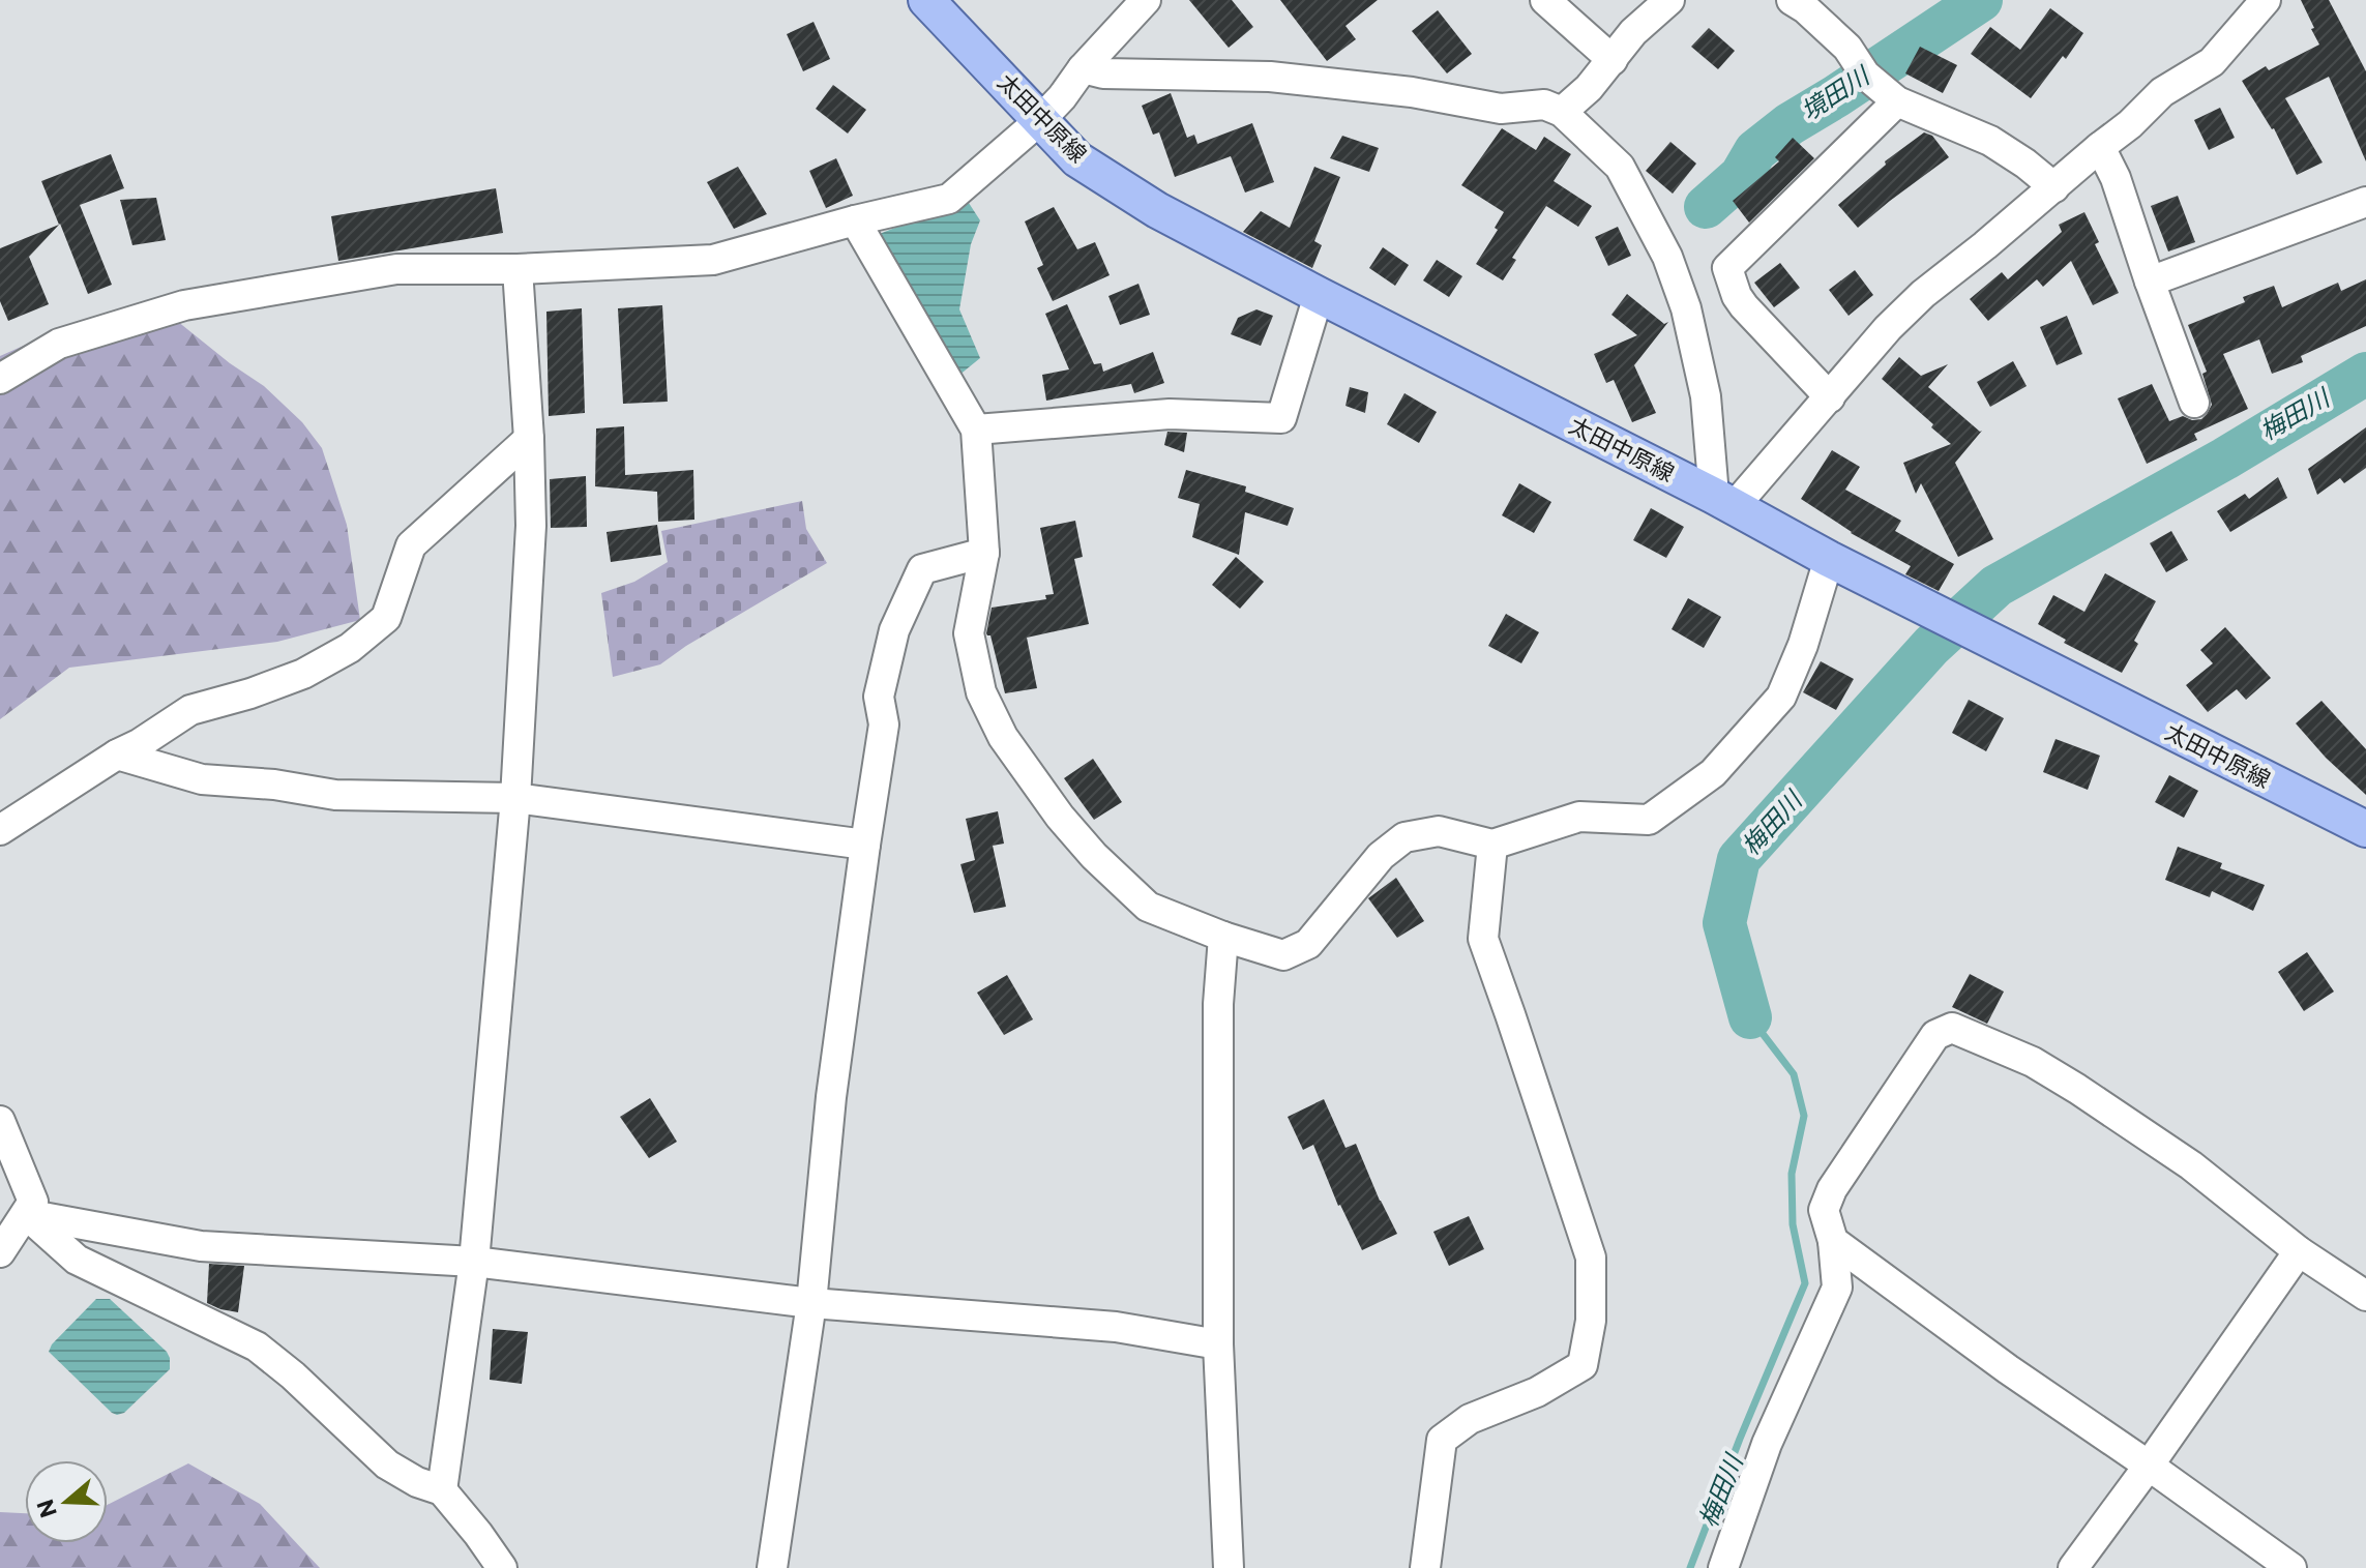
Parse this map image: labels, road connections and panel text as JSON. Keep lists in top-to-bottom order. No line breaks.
{"streets":{"main road":["太田中原線"]},"water":["境田川","梅田川"],"north":"left"}
